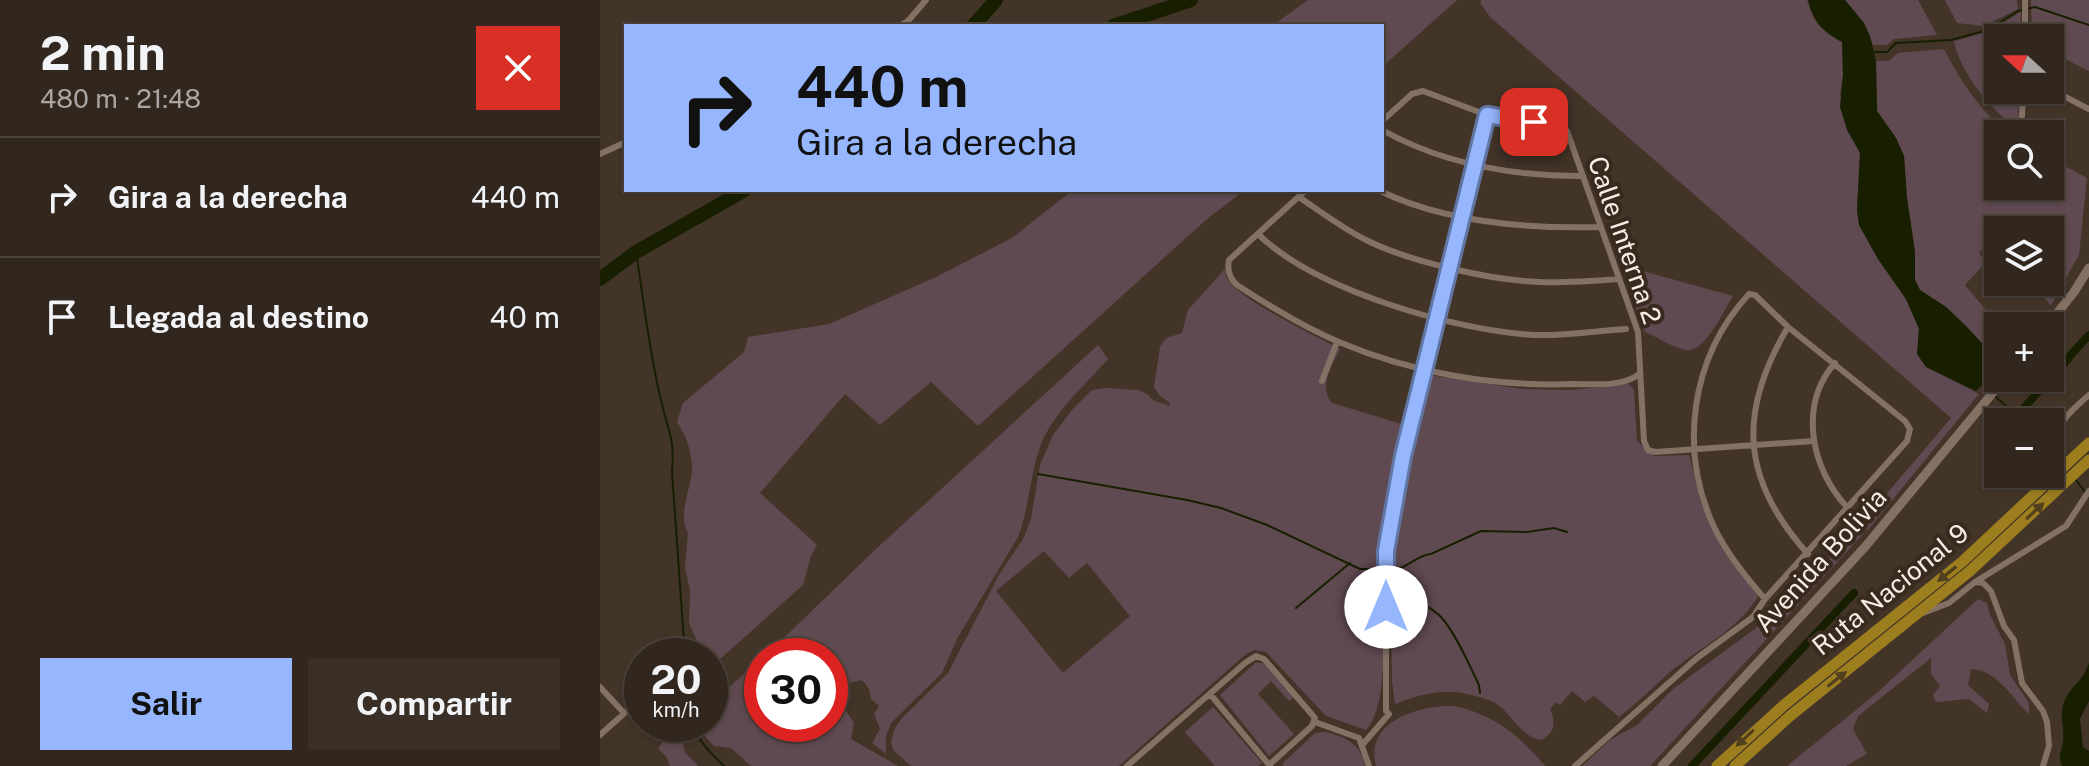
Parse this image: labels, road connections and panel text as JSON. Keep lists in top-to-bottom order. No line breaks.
{"streets":{"highway":["Ruta Nacional 9"],"street":["Calle Interna 2","Avenida Bolivia"]},"north":"left","page":{"heading":["2 min","480 m · 21:48"],"map_buttons":["+","−"],"turn":["440 m","Gira a la derecha"],"list":[{"name":"Gira a la derecha","value":"440 m"},{"name":"Llegada al destino","value":"40 m"}],"speed":"20 km/h","limit":"30","buttons":["Salir","Compartir"]}}
